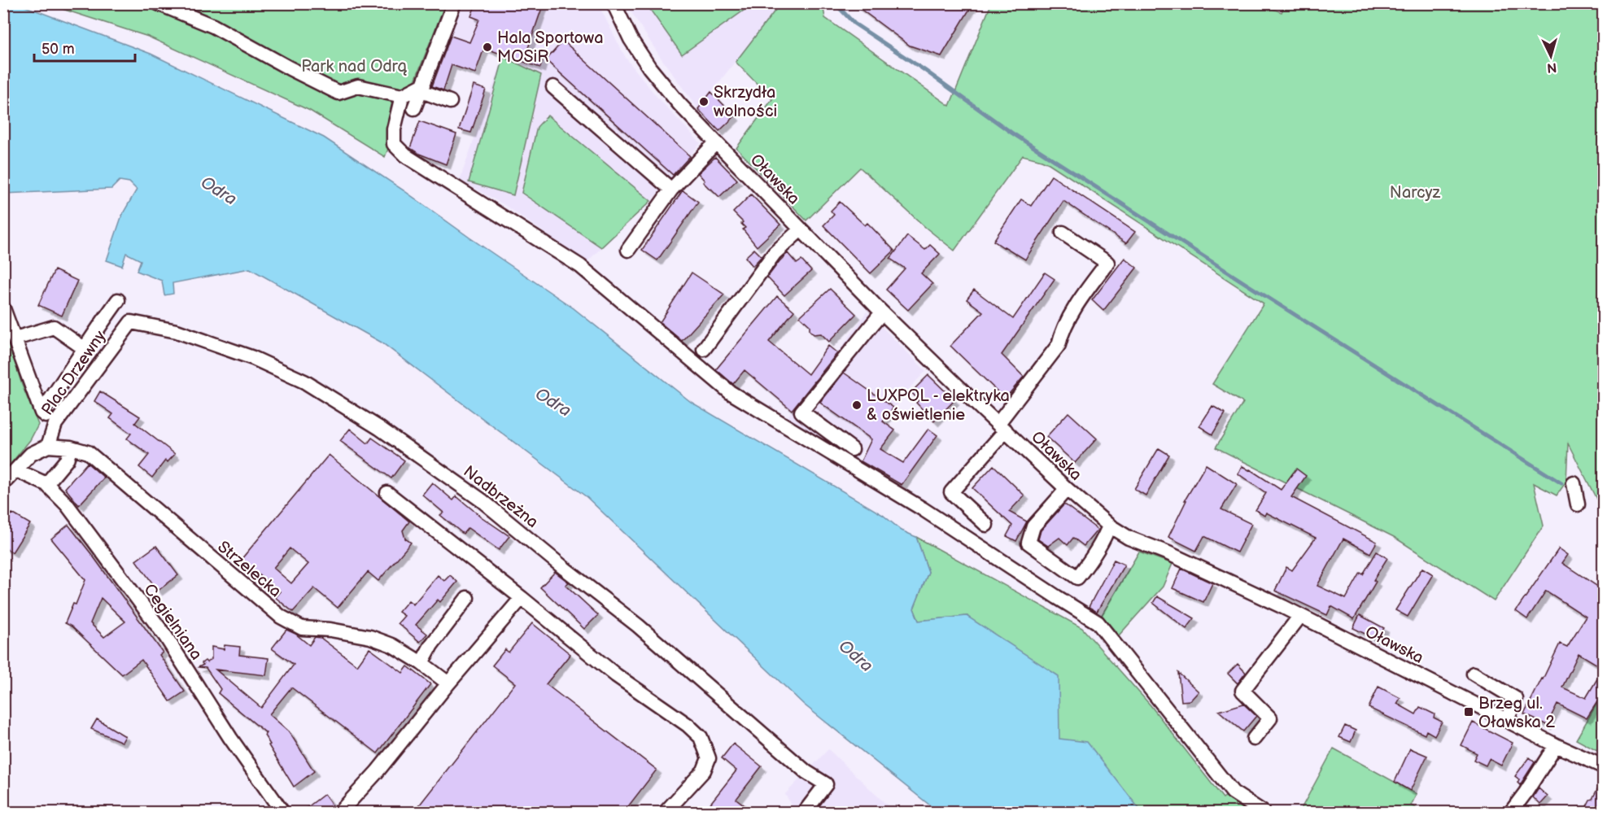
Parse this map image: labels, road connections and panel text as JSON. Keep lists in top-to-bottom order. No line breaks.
{"streets":{"street":["Oławska","Plac Drzewny","Nadbrzeżna","Strzelecka","Cegielniana"]},"crossings":[["Plac Drzewny","Nadbrzeżna"],["Plac Drzewny","Strzelecka"]],"water":["Odra"],"parks":["Park nad Odrą","Narcyz"],"places":{"other":["Hala Sportowa MOSiR","Skrzydła wolności","LUXPOL - elektryka & oświetlenie"],"transit":["Brzeg ul. Oławska 2"]},"scale_bar":"50 m","north":"bottom"}
